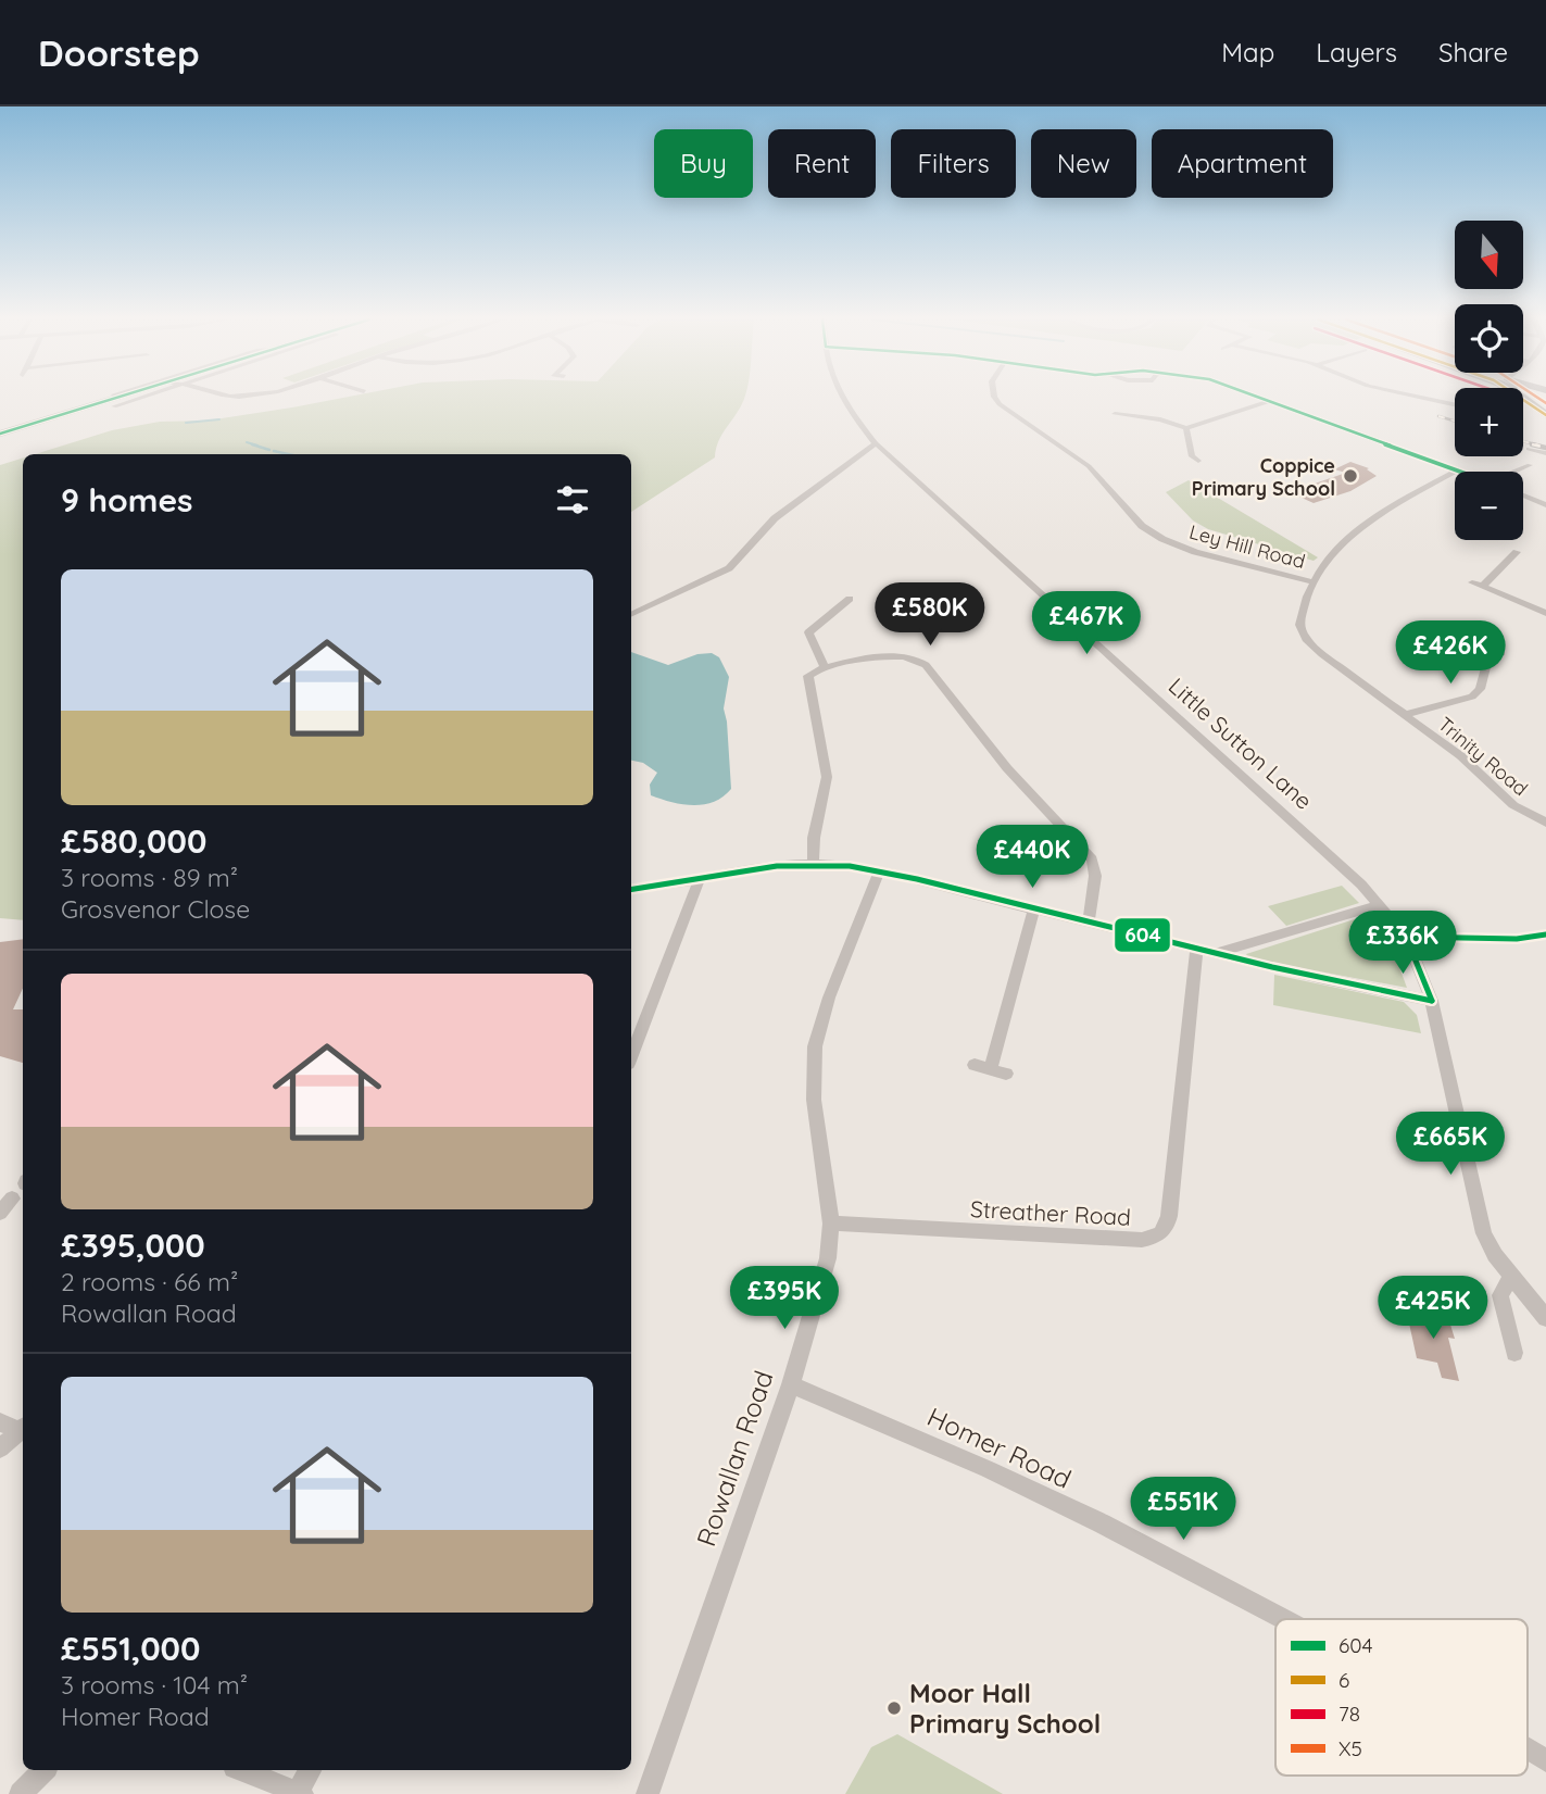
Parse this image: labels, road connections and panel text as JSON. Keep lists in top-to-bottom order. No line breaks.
{"streets":{"street":["Ley Hill Road","Little Sutton Lane","Trinity Road","Streather Road","Homer Road","Rowallan Road"]},"crossings":[["Ley Hill Road","Trinity Road"],["Streather Road","Rowallan Road"],["Homer Road","Rowallan Road"]],"places":["Coppice Primary School","Moor Hall Primary School"],"lines":["transit line 604","transit line 6","transit line X5"],"legend":["604","6","78","X5"],"north":"bottom","page":{"header":"Doorstep","nav":["Map","Layers","Share"],"chip":["Buy","Rent","Filters","New","Apartment"],"map_buttons":["+","−"],"heading":"9 homes","list":[{"name":"£580,000","note":"3 rooms · 89 m² · Grosvenor Close"},{"name":"£395,000","note":"2 rooms · 66 m² · Rowallan Road"},{"name":"£551,000","note":"3 rooms · 104 m² · Homer Road"}],"price":["£580K","£467K","£426K","£440K","£336K","£665K","£395K","£425K","£551K"]}}
